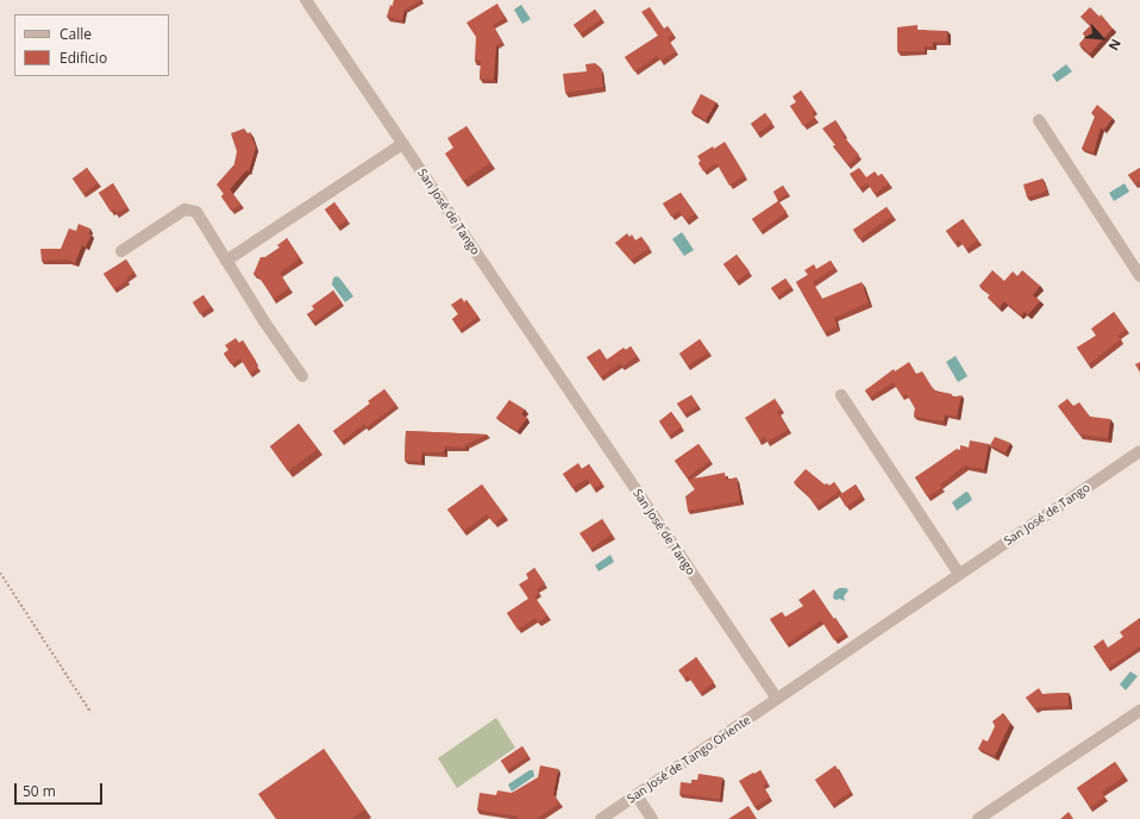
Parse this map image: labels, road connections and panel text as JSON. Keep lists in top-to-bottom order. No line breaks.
{"streets":{"street":["San José de Tango","San José de Tango Oriente"]},"crossings":[["San José de Tango","San José de Tango Oriente"]],"legend":["Calle","Edificio"],"scale_bar":"50 m","north":"bottom right"}
